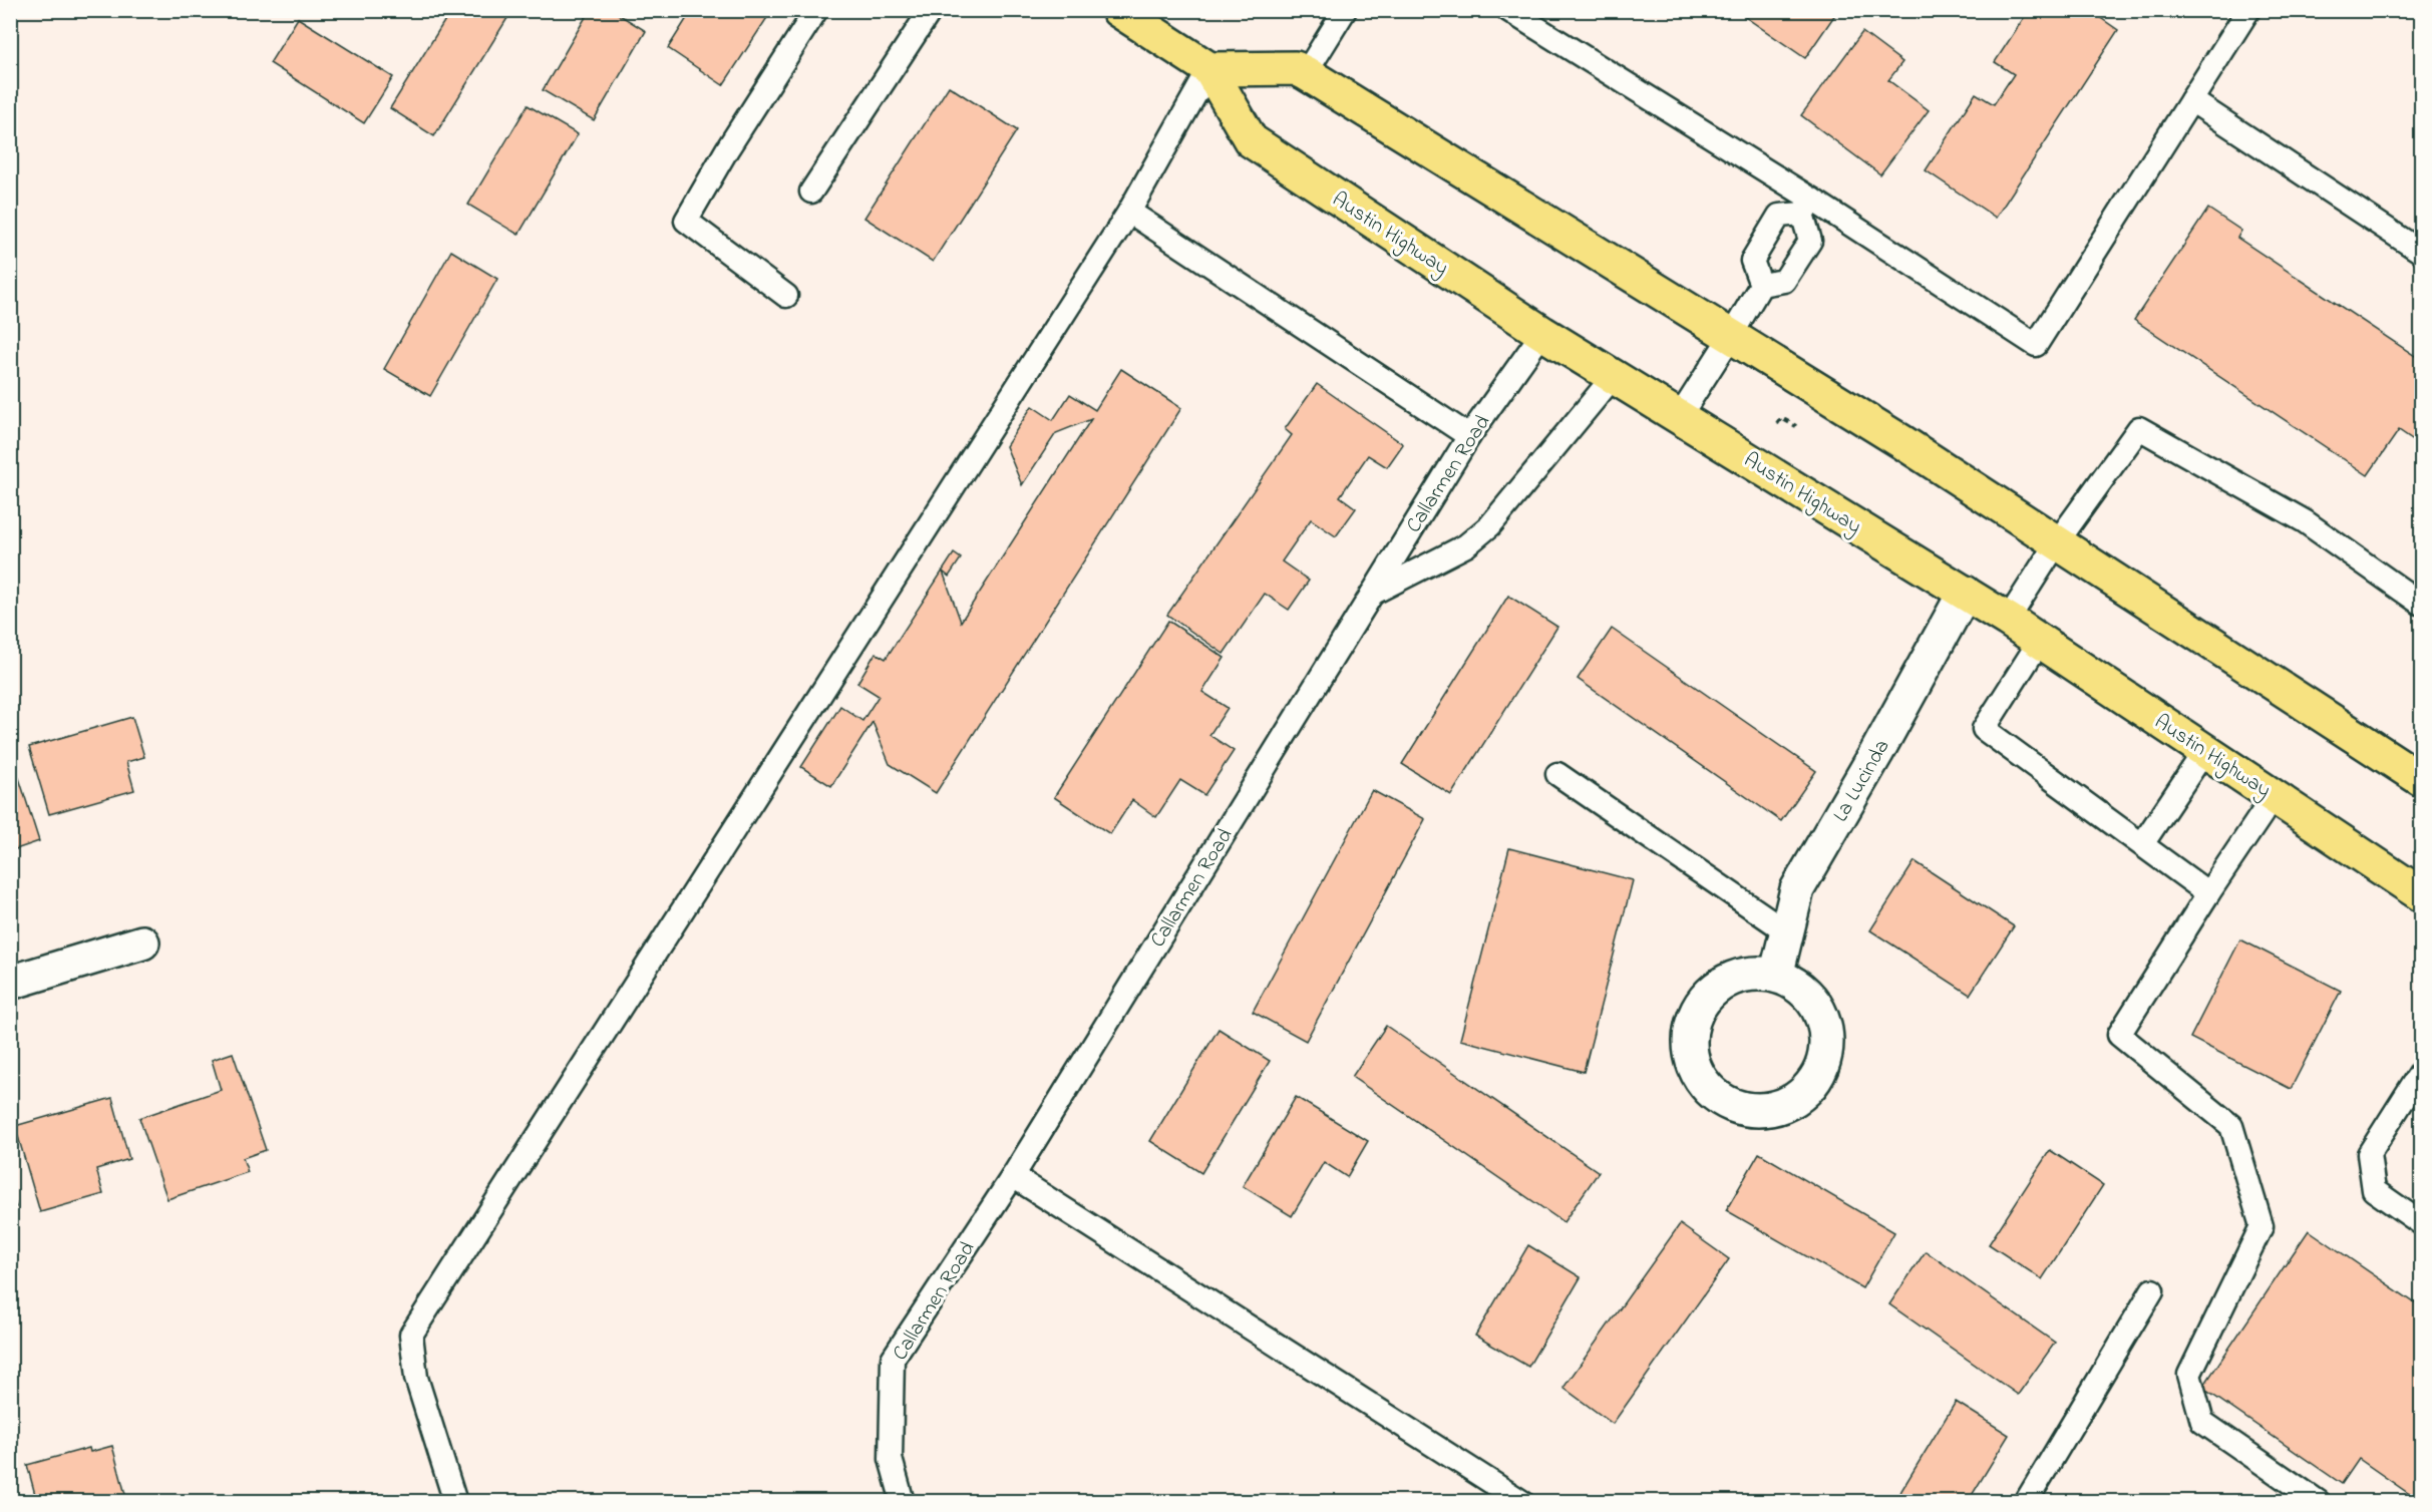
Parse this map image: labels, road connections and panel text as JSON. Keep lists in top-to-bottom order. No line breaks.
{"streets":{"main road":["Austin Highway"],"street":["La Lucinda"],"lane":["Callarmen Road"]},"crossings":[["Austin Highway","Callarmen Road"],["Austin Highway","La Lucinda"]]}
